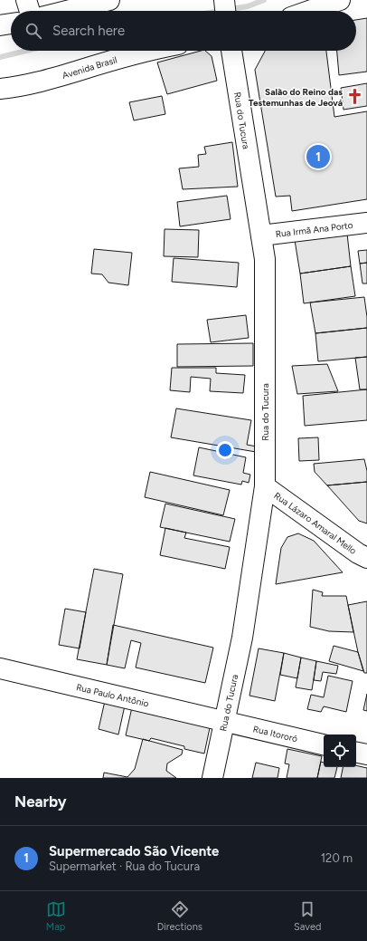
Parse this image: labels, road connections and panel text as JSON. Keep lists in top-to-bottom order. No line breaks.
{"streets":{"main road":["Avenida Brasil","Rua do Tucura","Rua Irmã Ana Porto","Rua Lázaro Amaral Mello","Rua Paulo Antônio","Rua Itororó"]},"crossings":[["Rua do Tucura","Rua Irmã Ana Porto"],["Rua do Tucura","Rua Lázaro Amaral Mello"],["Rua do Tucura","Rua Paulo Antônio"],["Rua do Tucura","Rua Itororó"],["Rua Paulo Antônio","Rua Itororó"]],"places":{"church":["Salão do Reino das Testemunhas de Jeová"]},"page":{"search":"Search here","pins":"1","heading":"Nearby","list":[{"mark":"1","name":"Supermercado São Vicente","note":"Supermarket · Rua do Tucura","value":"120 m"}],"nav":["Map","Directions","Saved"]}}
